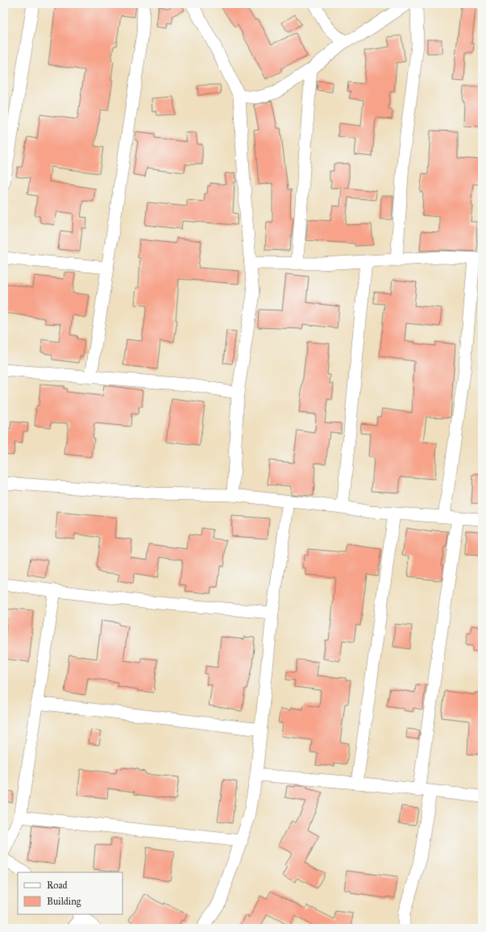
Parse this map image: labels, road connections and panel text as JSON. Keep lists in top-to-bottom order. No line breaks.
{"legend":["Road","Building"]}
